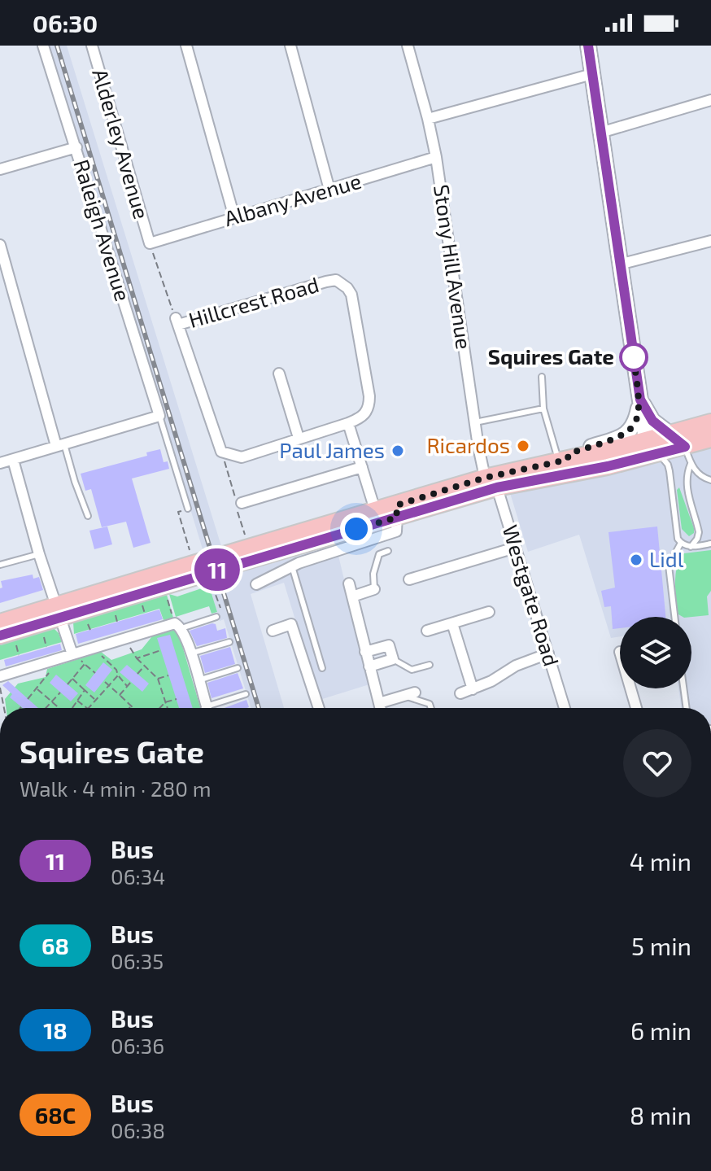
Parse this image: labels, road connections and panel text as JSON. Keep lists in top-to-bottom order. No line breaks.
{"streets":{"street":["Alderley Avenue","Albany Avenue","Raleigh Avenue","Stony Hill Avenue","Hillcrest Road","Westgate Road"]},"crossings":[["Alderley Avenue","Albany Avenue"],["Albany Avenue","Stony Hill Avenue"],["Stony Hill Avenue","Westgate Road"]],"places":["Squires Gate","Ricardos","Paul James","Lidl"],"lines":["bus line 11"],"page":{"status":"06:30","on_map":"11","heading":["Squires Gate","Walk · 4 min · 280 m"],"list":[{"mark":"11","name":"Bus","note":"06:34","value":"4 min"},{"mark":"68","name":"Bus","note":"06:35","value":"5 min"},{"mark":"18","name":"Bus","note":"06:36","value":"6 min"},{"mark":"68C","name":"Bus","note":"06:38","value":"8 min"}]}}
